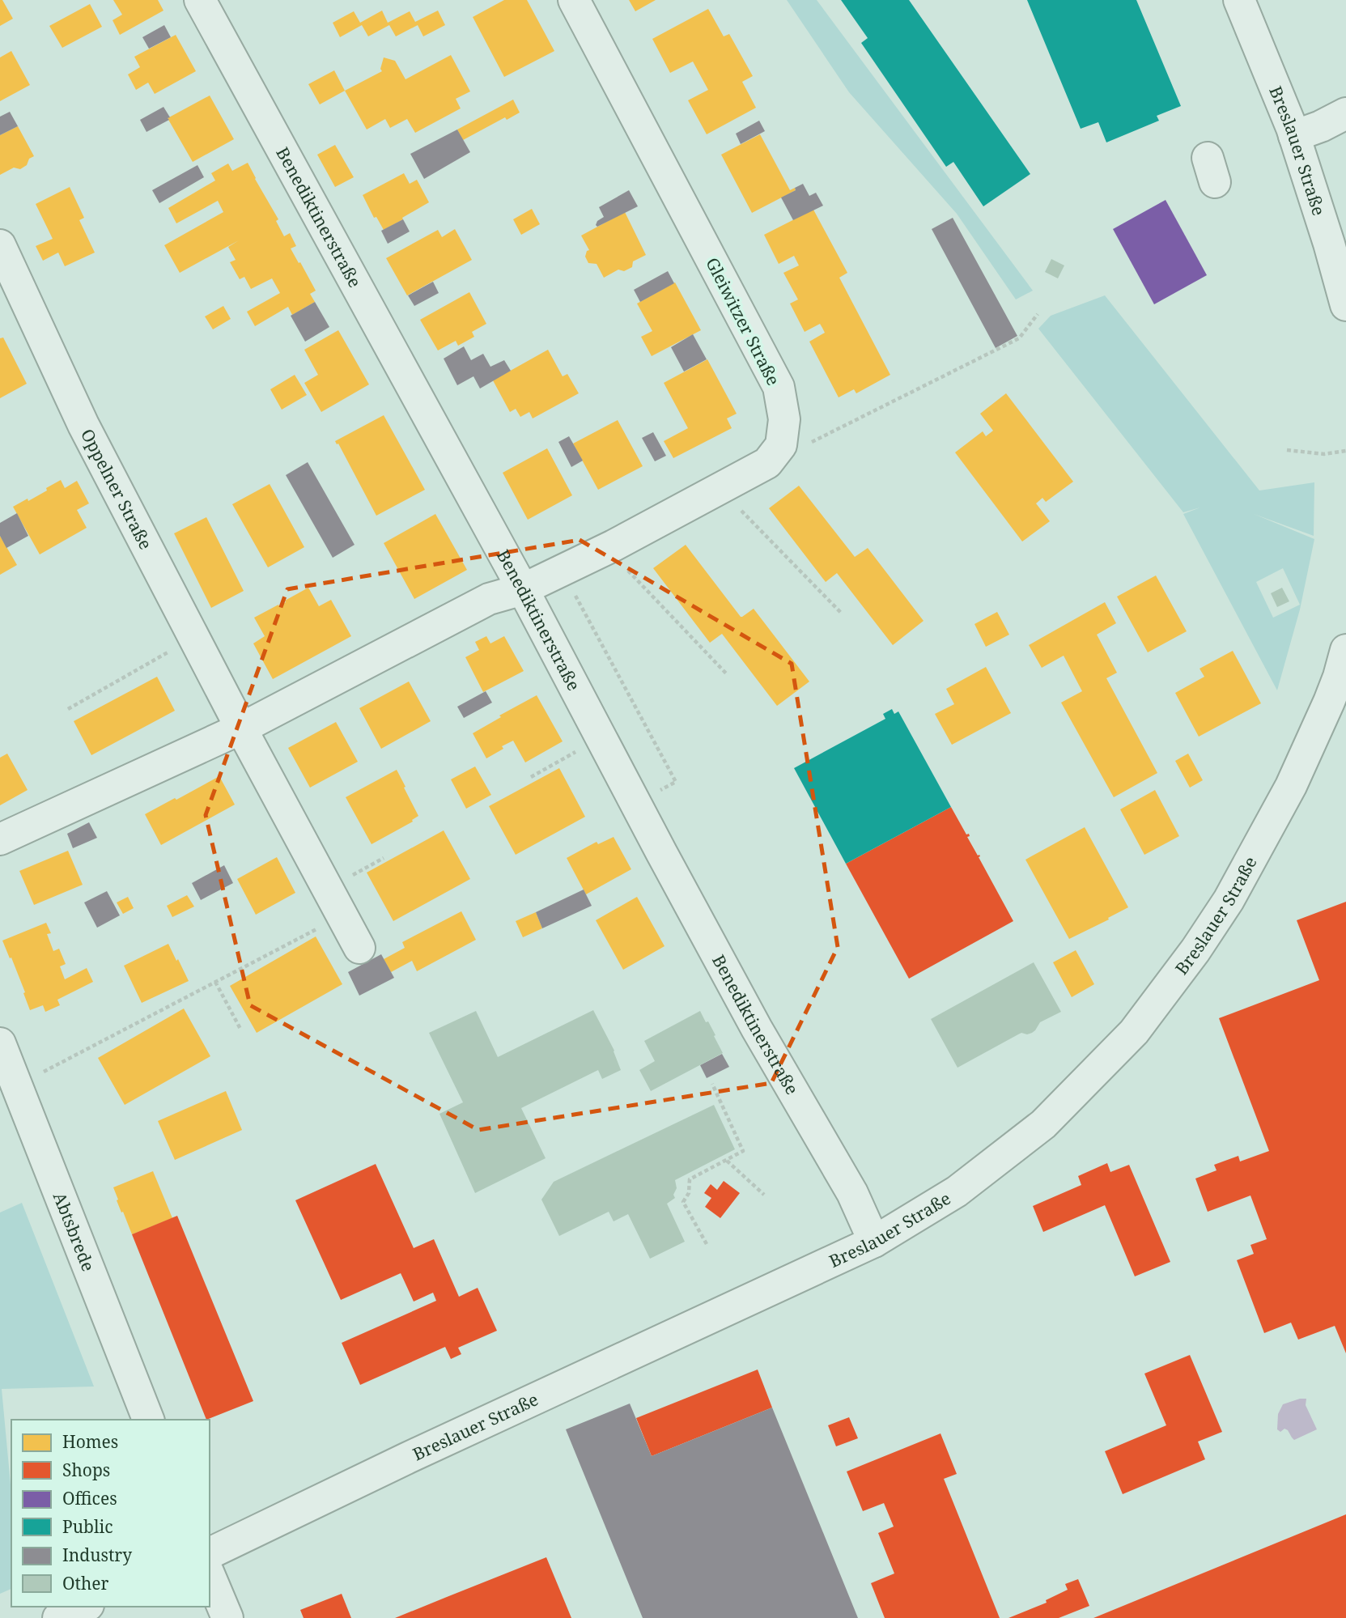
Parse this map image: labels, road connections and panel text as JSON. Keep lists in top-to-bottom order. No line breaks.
{"streets":{"street":["Breslauer Straße","Benediktinerstraße","Gleiwitzer Straße","Oppelner Straße","Abtsbrede"]},"crossings":[["Breslauer Straße","Benediktinerstraße"],["Benediktinerstraße","Gleiwitzer Straße"]],"legend":["Homes","Shops","Offices","Public","Industry","Other"]}
